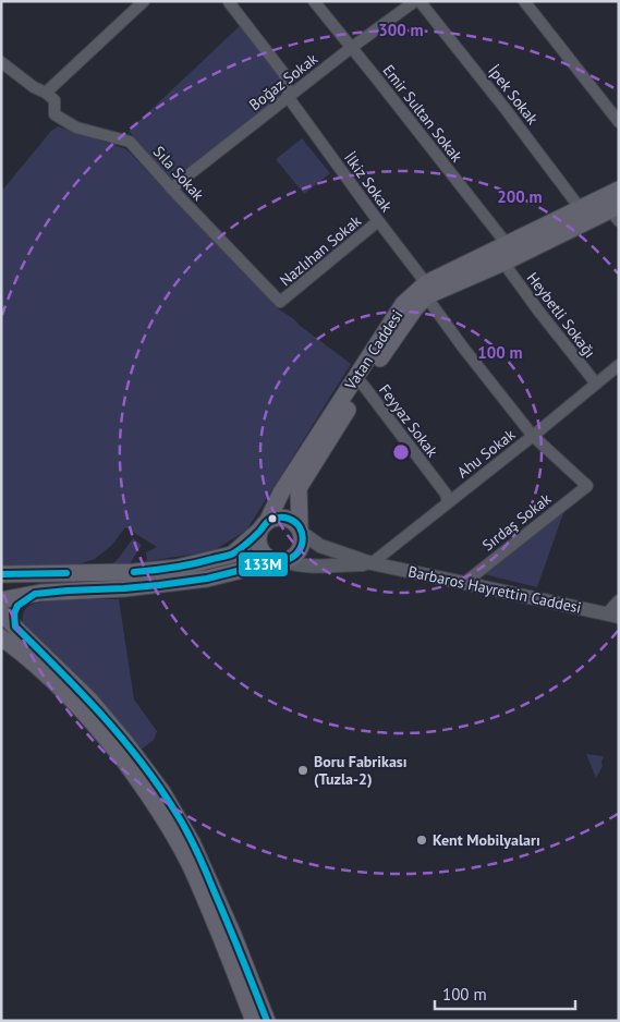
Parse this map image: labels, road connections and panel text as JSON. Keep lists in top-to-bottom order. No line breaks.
{"streets":{"main road":["Vatan Caddesi"],"street":["Boğaz Sokak","İpek Sokak","Emir Sultan Sokak","Sıla Sokak","İlkiz Sokak","Nazlıhan Sokak","Heybetli Sokağı","Feyyaz Sokak","Ahu Sokak","Sırdaş Sokak","Barbaros Hayrettin Caddesi"]},"crossings":[["Boğaz Sokak","İpek Sokak"],["Boğaz Sokak","Emir Sultan Sokak"],["Boğaz Sokak","Sıla Sokak"],["Boğaz Sokak","İlkiz Sokak"],["İpek Sokak","Vatan Caddesi"],["Emir Sultan Sokak","Vatan Caddesi"],["Sıla Sokak","Nazlıhan Sokak"],["İlkiz Sokak","Nazlıhan Sokak"],["İlkiz Sokak","Vatan Caddesi"],["İlkiz Sokak","Ahu Sokak"],["İlkiz Sokak","Sırdaş Sokak"],["Heybetli Sokağı","Vatan Caddesi"],["Heybetli Sokağı","Ahu Sokak"],["Vatan Caddesi","Feyyaz Sokak"],["Feyyaz Sokak","Ahu Sokak"],["Ahu Sokak","Barbaros Hayrettin Caddesi"],["Sırdaş Sokak","Barbaros Hayrettin Caddesi"]],"places":["Boru Fabrikası (Tuzla-2)","Kent Mobilyaları"],"lines":["transit line 133M"],"scale_bar":"100 m","rings":["300 m","200 m","100 m"]}
